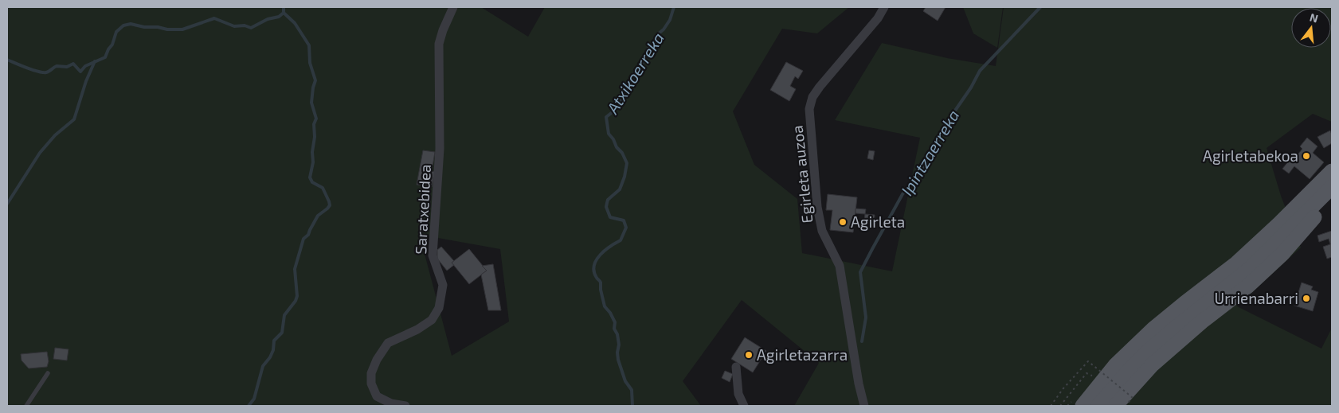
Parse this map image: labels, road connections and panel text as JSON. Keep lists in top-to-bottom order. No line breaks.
{"streets":{"street":["Egirleta auzoa","Saratxebidea"]},"water":["Atxikoerreka","Ipintzaerreka"],"places":["Agirletabekoa","Agirleta","Urrienabarri","Agirletazarra"],"north":"top"}
